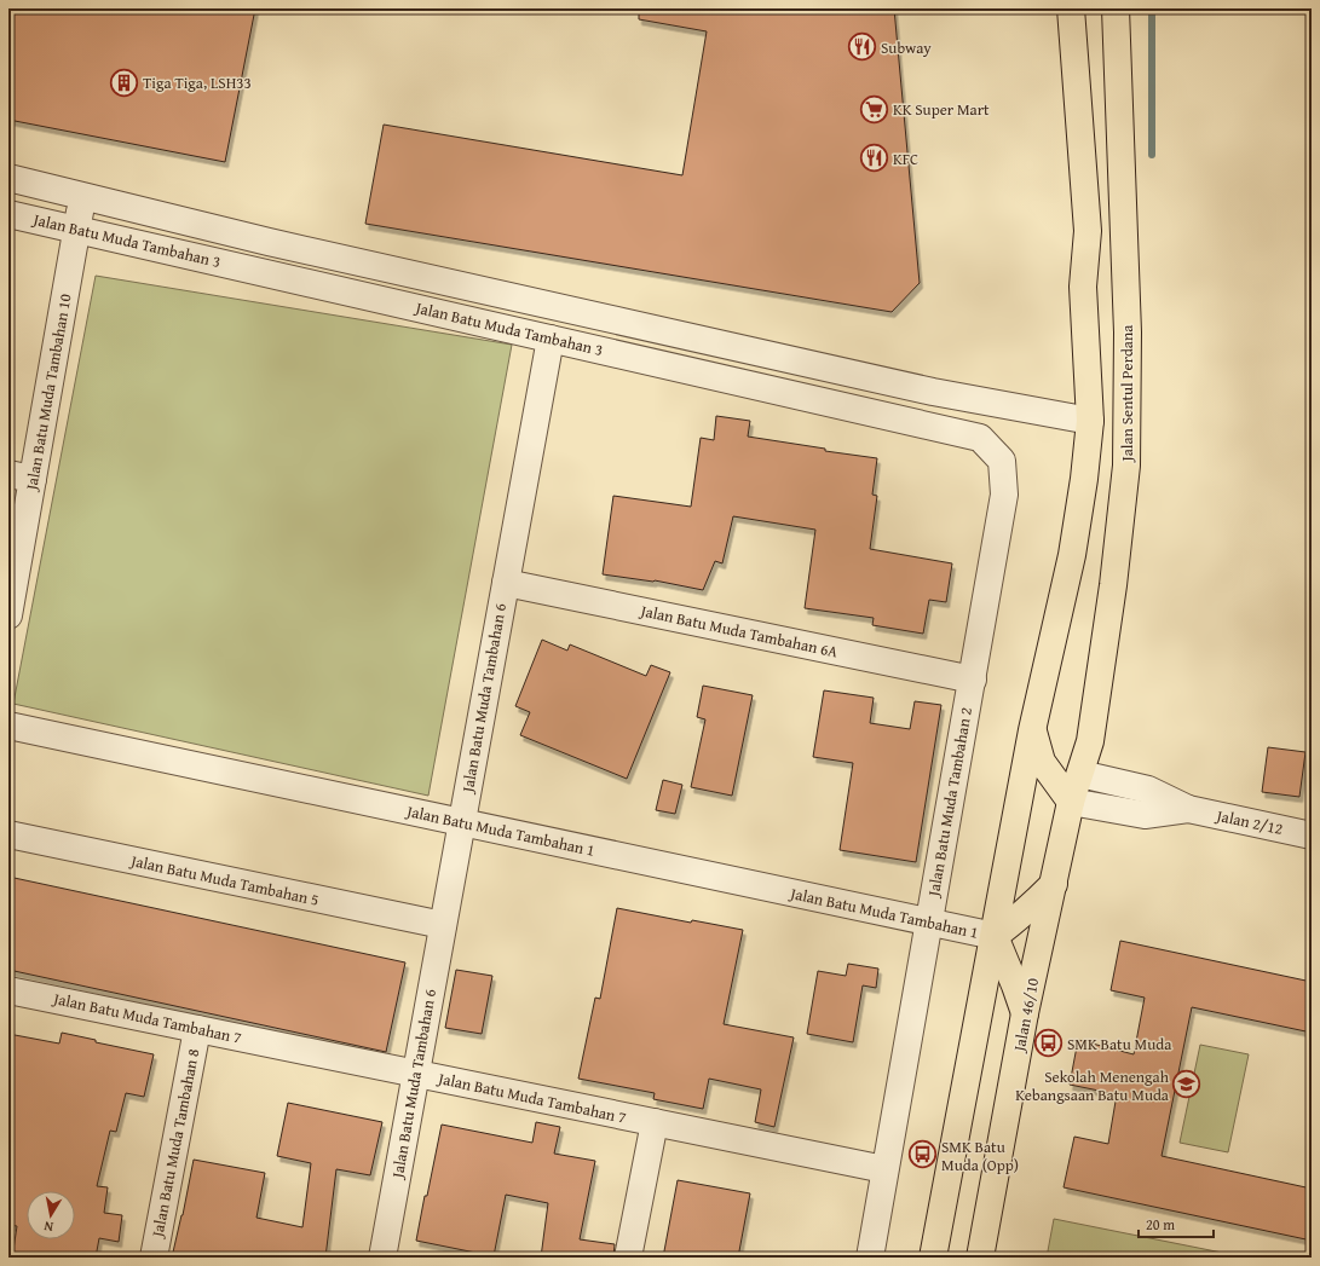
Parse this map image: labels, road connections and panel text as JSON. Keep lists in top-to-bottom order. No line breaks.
{"streets":{"main road":["Jalan Sentul Perdana","Jalan 46/10"],"street":["Jalan Batu Muda Tambahan 3","Jalan Batu Muda Tambahan 10","Jalan Batu Muda Tambahan 6A","Jalan Batu Muda Tambahan 6","Jalan Batu Muda Tambahan 2","Jalan 2/12","Jalan Batu Muda Tambahan 1","Jalan Batu Muda Tambahan 5","Jalan Batu Muda Tambahan 7","Jalan Batu Muda Tambahan 8"]},"crossings":[["Jalan Batu Muda Tambahan 3","Jalan Batu Muda Tambahan 10"],["Jalan Batu Muda Tambahan 3","Jalan Batu Muda Tambahan 6"],["Jalan Batu Muda Tambahan 3","Jalan Batu Muda Tambahan 2"],["Jalan Sentul Perdana","Jalan 2/12"],["Jalan Batu Muda Tambahan 6A","Jalan Batu Muda Tambahan 6"],["Jalan Batu Muda Tambahan 6A","Jalan Batu Muda Tambahan 2"],["Jalan Batu Muda Tambahan 6","Jalan Batu Muda Tambahan 1"],["Jalan Batu Muda Tambahan 6","Jalan Batu Muda Tambahan 5"],["Jalan Batu Muda Tambahan 6","Jalan Batu Muda Tambahan 7"],["Jalan Batu Muda Tambahan 2","Jalan Batu Muda Tambahan 1"],["Jalan Batu Muda Tambahan 2","Jalan Batu Muda Tambahan 7"],["Jalan 2/12","Jalan 46/10"],["Jalan Batu Muda Tambahan 7","Jalan Batu Muda Tambahan 8"]],"places":{"restaurant":["Subway","KFC"],"building":["Tiga Tiga, LSH33"],"supermarket":["KK Super Mart"],"bus stop":["SMK Batu Muda","SMK Batu Muda (Opp)"],"school or university":["Sekolah Menengah Kebangsaan Batu Muda"]},"scale_bar":"20 m","north":"bottom"}
